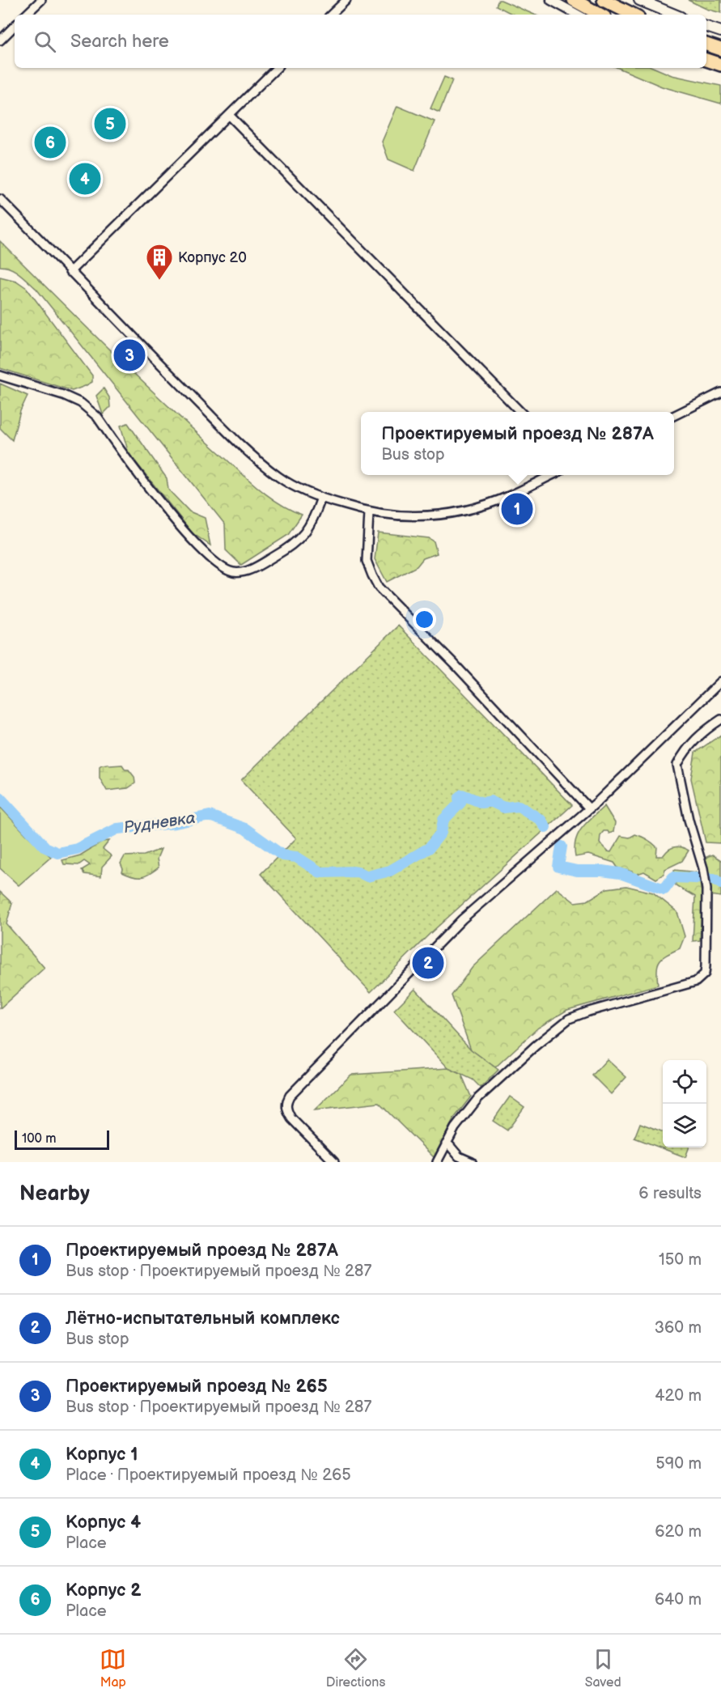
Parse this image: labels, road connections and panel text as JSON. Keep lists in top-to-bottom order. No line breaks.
{"water":["Рудневка"],"places":{"building":["Корпус 20"]},"scale_bar":"100 m","page":{"search":"Search here","pins":["5","6","4","3","1","2"],"popup":["Проектируемый проезд № 287А","Bus stop"],"scale":"100 m","heading":["Nearby","6 results"],"list":[{"mark":"1","name":"Проектируемый проезд № 287А","note":"Bus stop · Проектируемый проезд № 287","value":"150 m"},{"mark":"2","name":"Лётно-испытательный комплекс","note":"Bus stop","value":"360 m"},{"mark":"3","name":"Проектируемый проезд № 265","note":"Bus stop · Проектируемый проезд № 287","value":"420 m"},{"mark":"4","name":"Корпус 1","note":"Place · Проектируемый проезд № 265","value":"590 m"},{"mark":"5","name":"Корпус 4","note":"Place","value":"620 m"},{"mark":"6","name":"Корпус 2","note":"Place","value":"640 m"}],"nav":["Map","Directions","Saved"]}}
